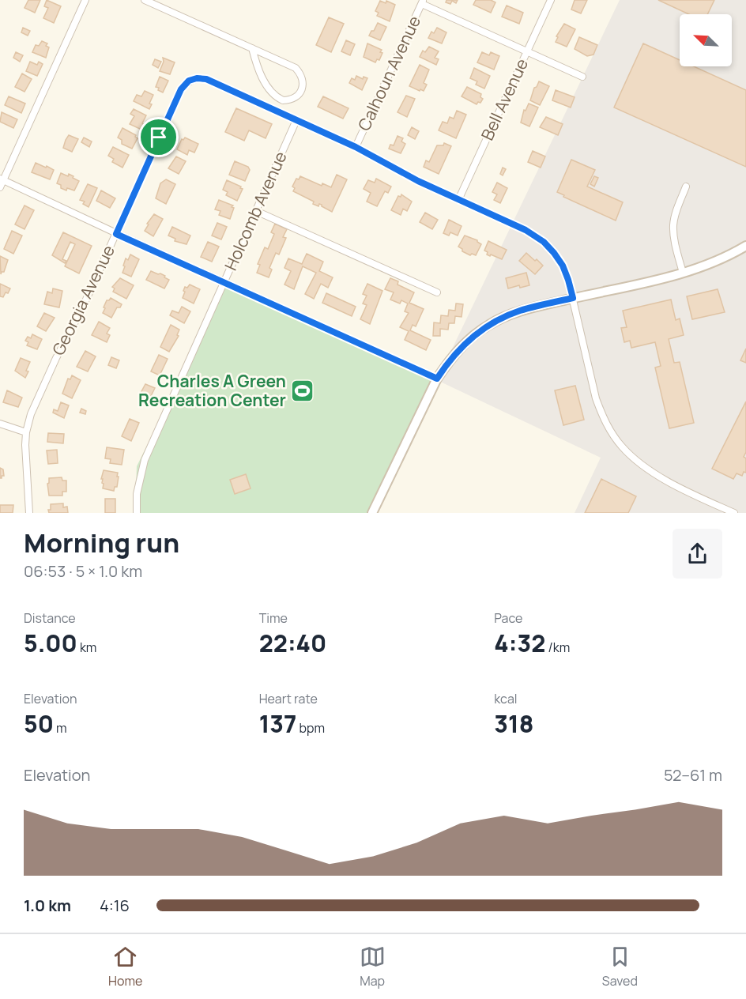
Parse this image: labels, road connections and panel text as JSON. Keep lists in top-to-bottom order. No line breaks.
{"streets":{"street":["Calhoun Avenue","Bell Avenue","Holcomb Avenue","Georgia Avenue"]},"crossings":[["Holcomb Avenue","Georgia Avenue"]],"places":{"sports":["Charles A Green Recreation Center"]},"north":"top left","page":{"heading":["Morning run","06:53 · 5 × 1.0 km"],"stats":[["Distance","5.00 km"],["Time","22:40"],["Pace","4:32 /km"],["Elevation","50 m"],["Heart rate","137 bpm"],["kcal","318"]],"chart":["Elevation","52–61 m"],"list":[{"name":"1.0 km","note":"4:16"}],"tabs":["Home","Map","Saved"]}}
